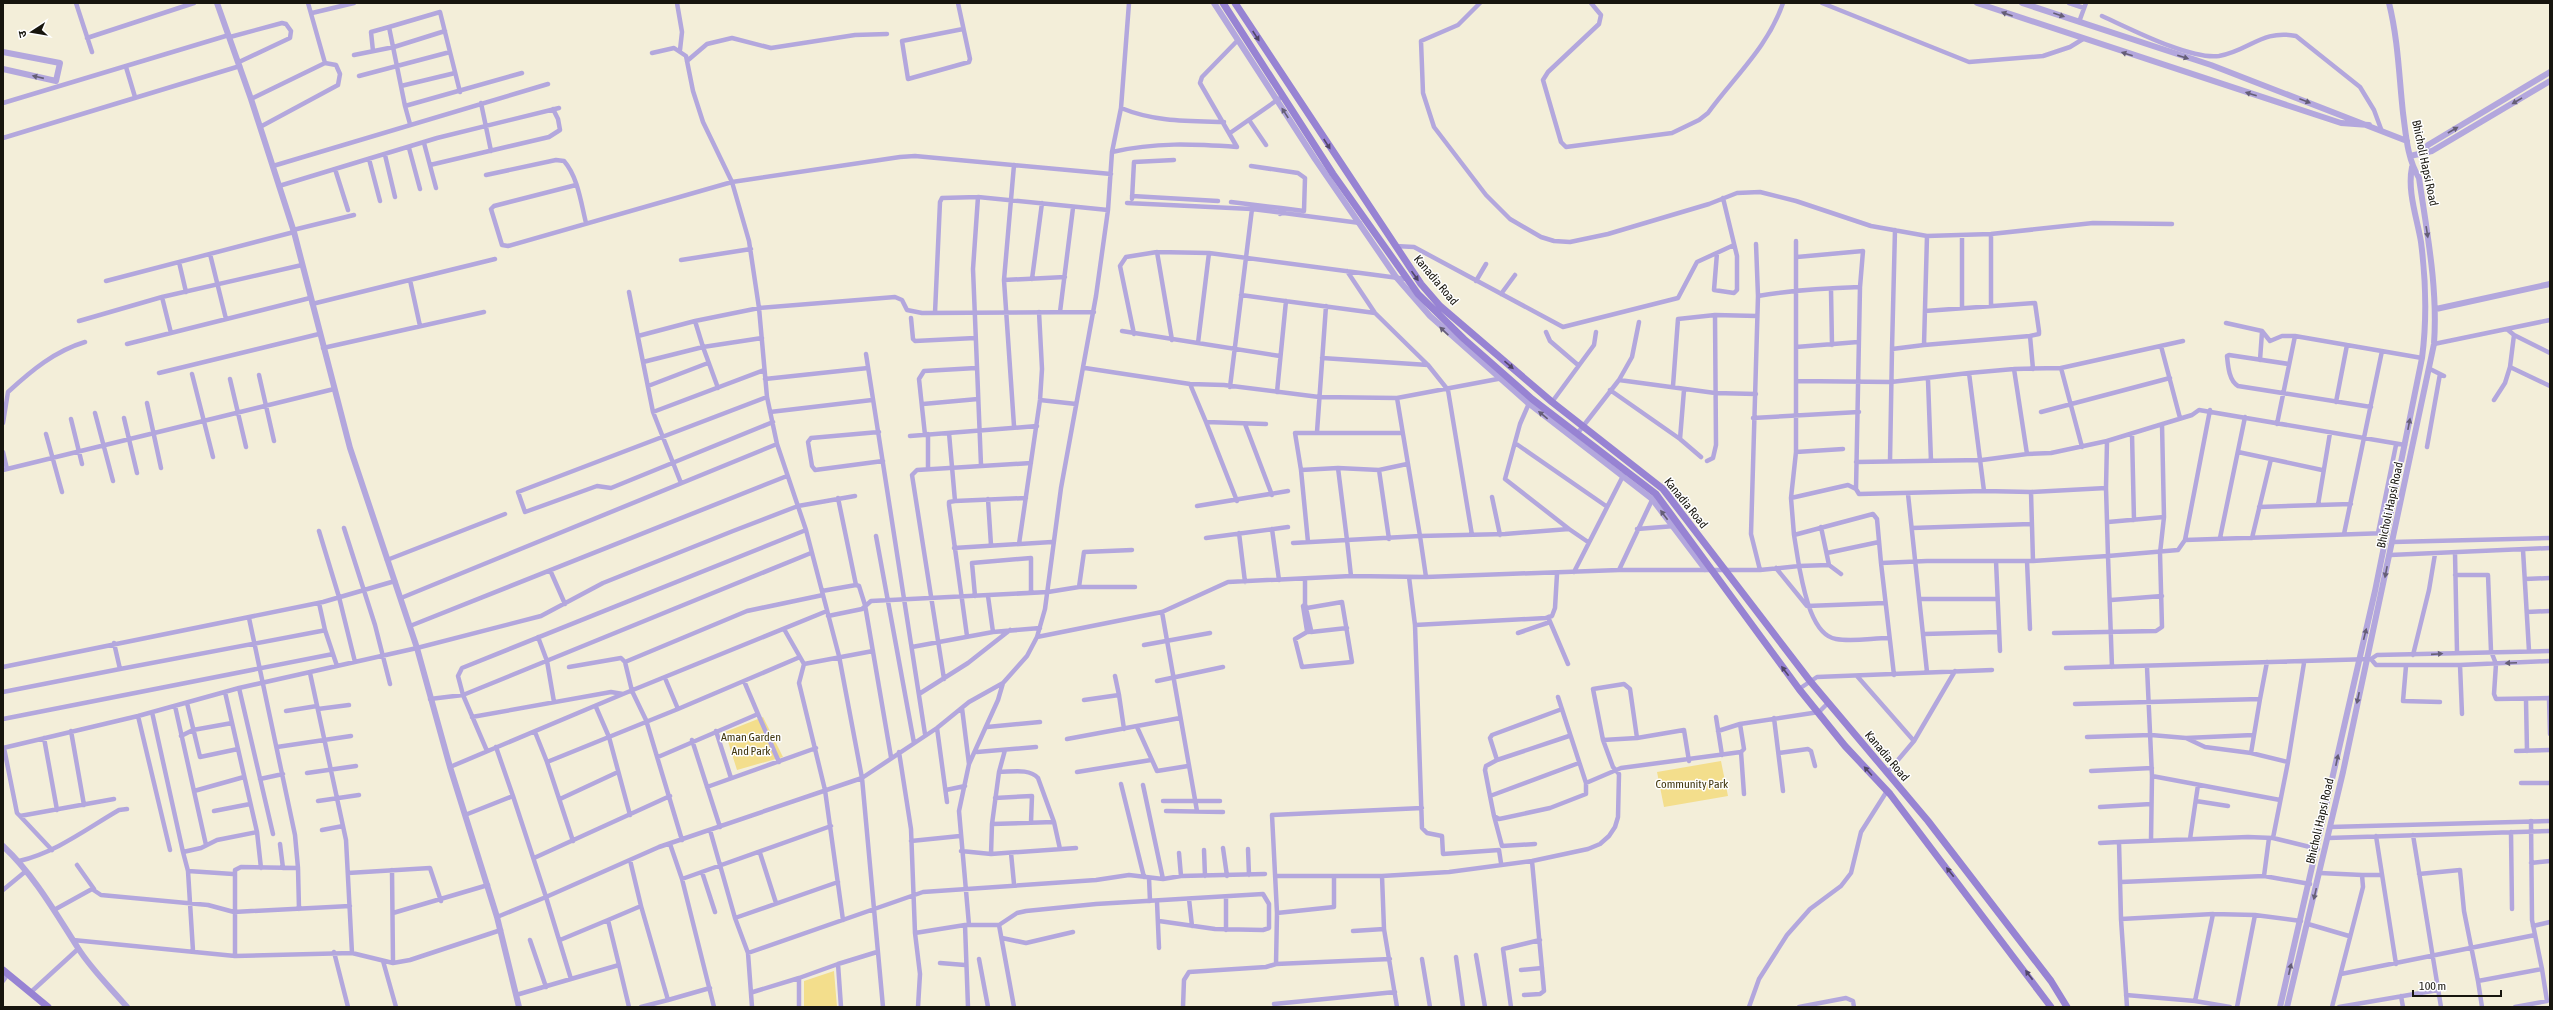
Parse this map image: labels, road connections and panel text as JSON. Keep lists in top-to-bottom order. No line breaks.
{"streets":{"main road":["Kanadia Road"],"street":["Bhicholi Hapsi Road"]},"parks":["Aman Garden And Park","Community Park"],"scale_bar":"100 m","north":"left"}
